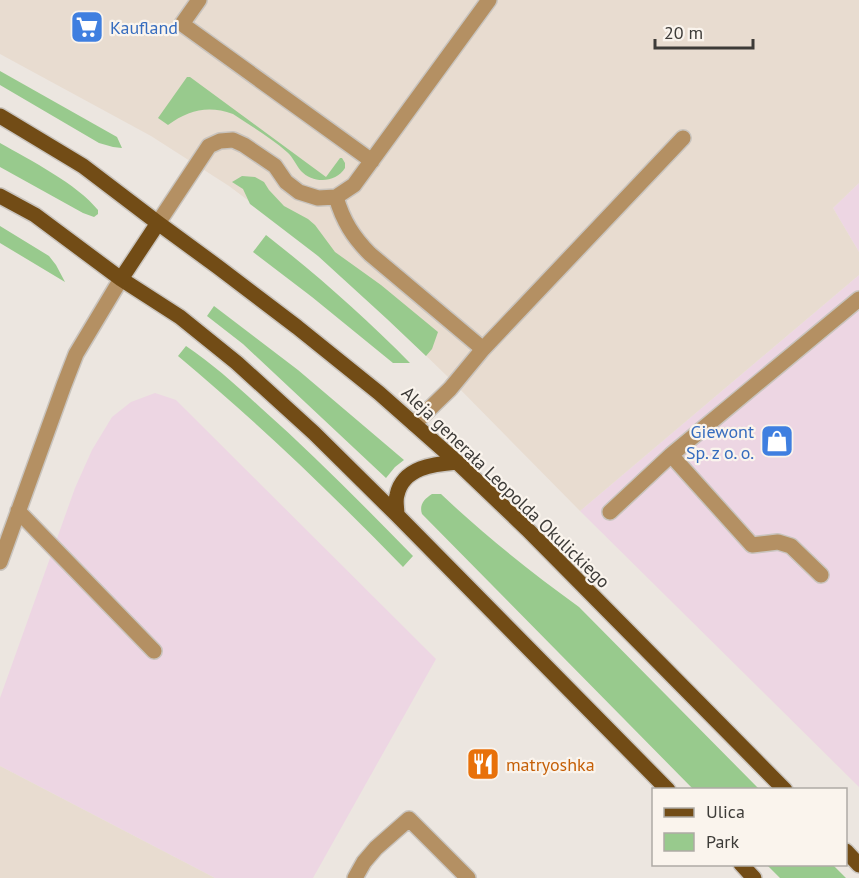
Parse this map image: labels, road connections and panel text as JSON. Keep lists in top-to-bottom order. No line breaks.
{"streets":{"main road":["Aleja generała Leopolda Okulickiego"]},"places":{"supermarket":["Kaufland"],"shop":["Giewont Sp. z o. o."],"restaurant":["matryoshka"]},"legend":["Ulica","Park"],"scale_bar":"20 m"}
